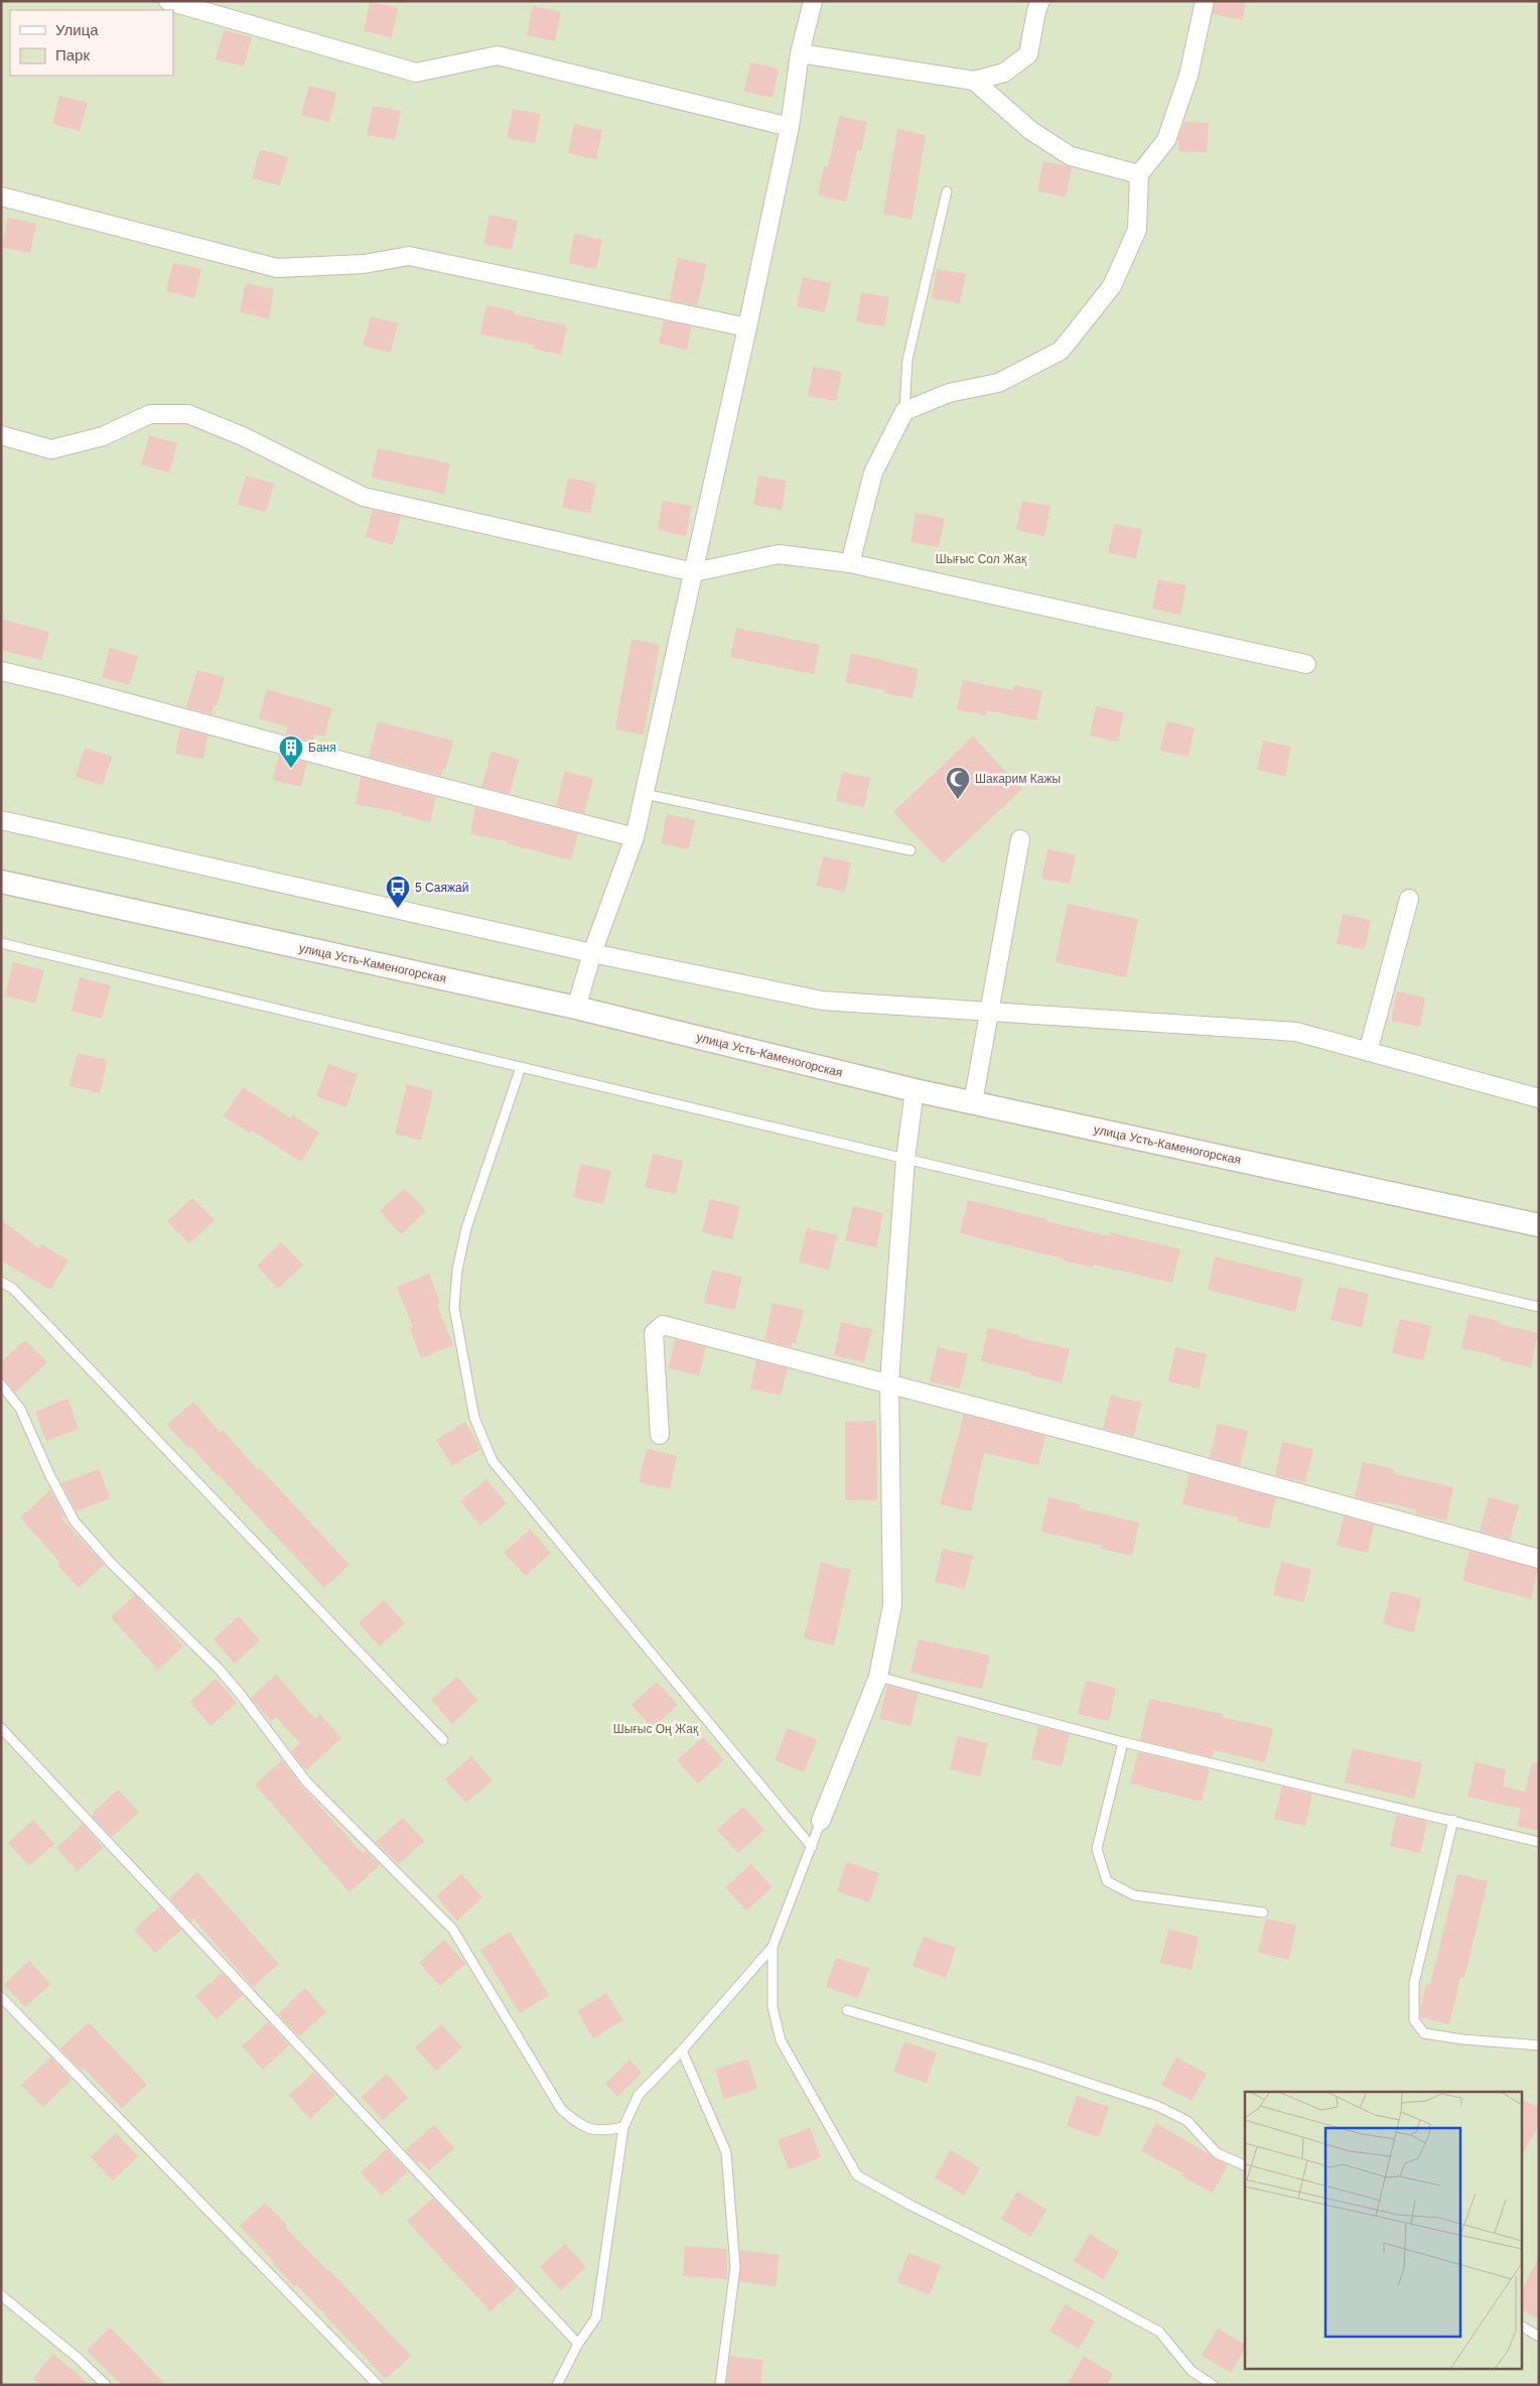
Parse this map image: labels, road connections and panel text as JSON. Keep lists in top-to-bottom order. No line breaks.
{"streets":{"street":["улица Усть-Каменогорская"]},"parks":["Шығыс Сол Жақ","Шығыс Оң Жақ"],"places":{"building":["Баня"],"mosque":["Шакарим Кажы"],"bus stop":["5 Саяжай"]},"legend":["Улица","Парк"]}
